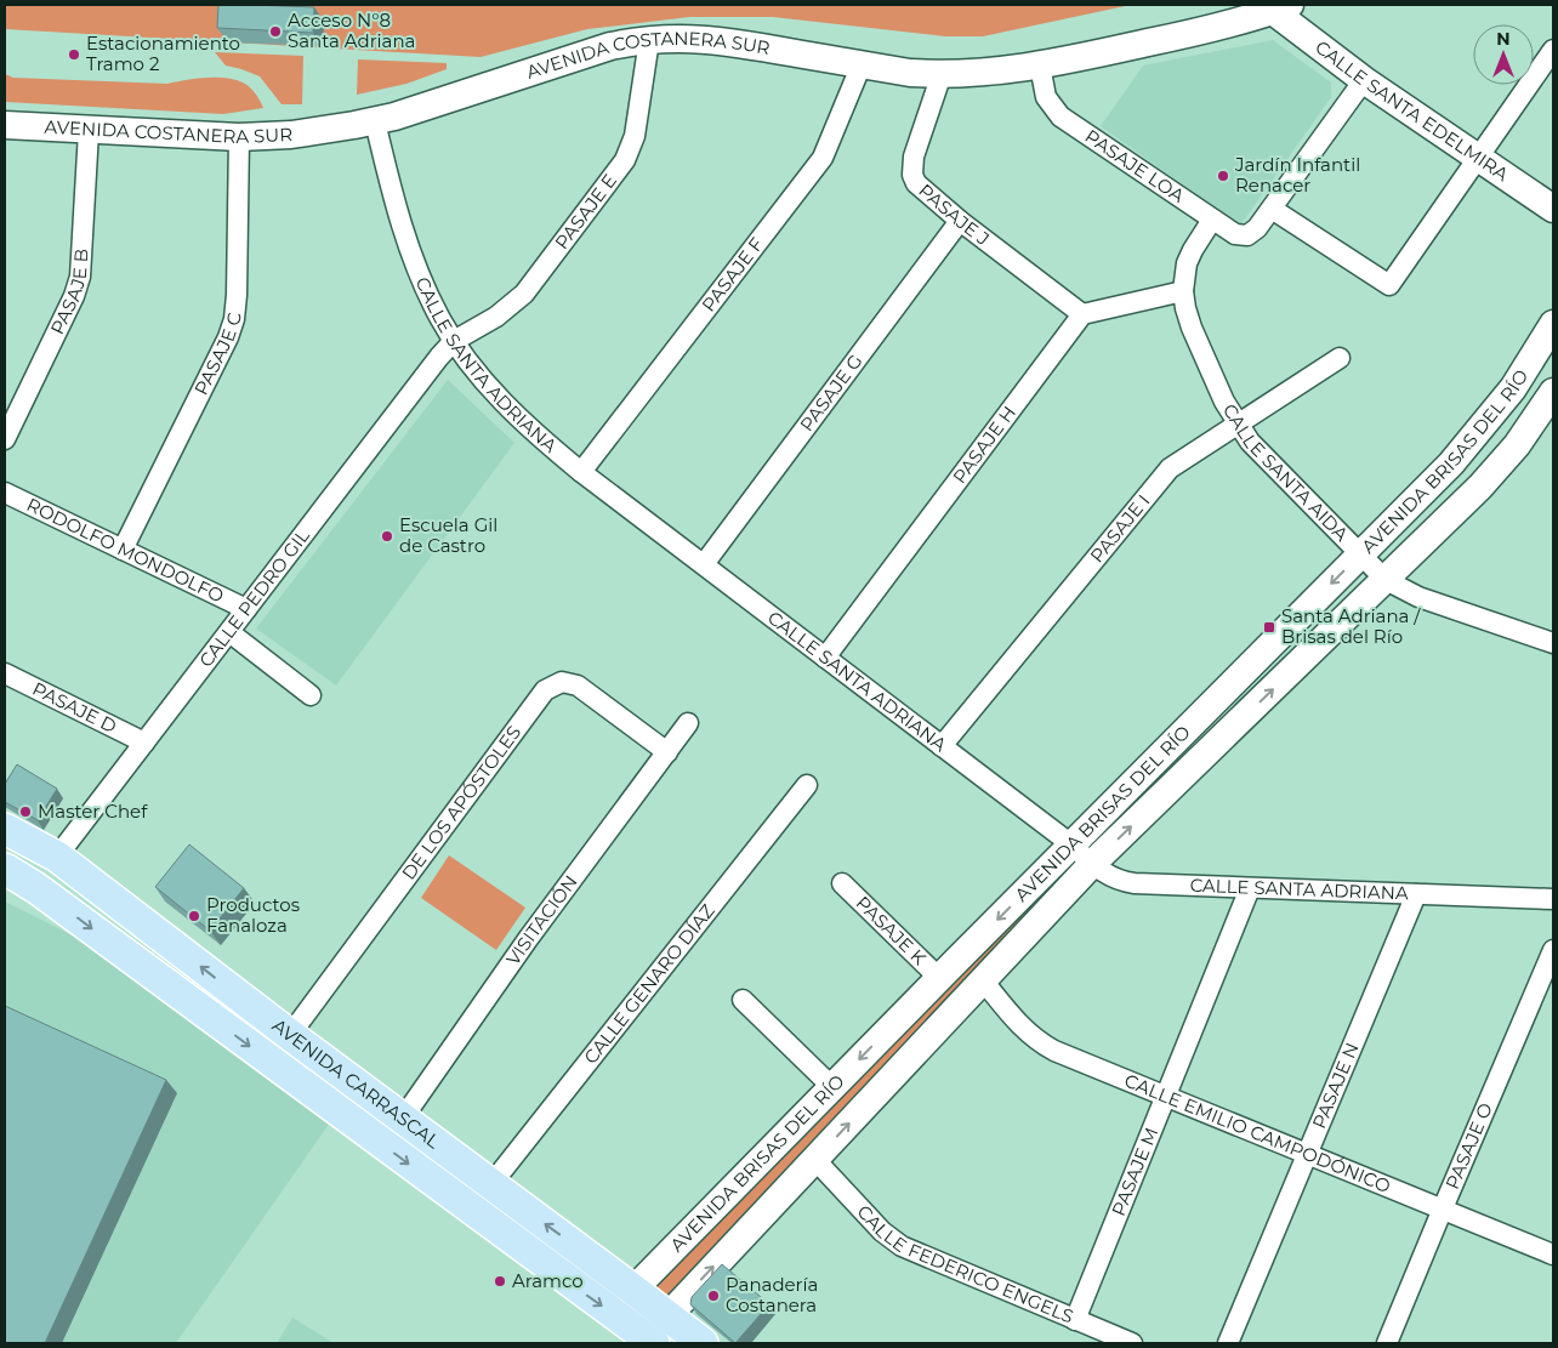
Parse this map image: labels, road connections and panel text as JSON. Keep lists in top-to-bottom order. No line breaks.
{"streets":{"main road":["AVENIDA CARRASCAL"],"street":["AVENIDA COSTANERA SUR","CALLE SANTA EDELMIRA","PASAJE LOA","PASAJE E","PASAJE J","PASAJE F","PASAJE B","PASAJE C","CALLE SANTA ADRIANA","PASAJE G","PASAJE H","AVENIDA BRISAS DEL RÍO","CALLE SANTA AIDA","PASAJE I","RODOLFO MONDOLFO","CALLE PEDRO GIL","PASAJE D","DE LOS APÓSTOLES","VISITACIÓN","PASAJE K","CALLE GENARO DÍAZ","PASAJE N","CALLE EMILIO CAMPODÓNICO","PASAJE O","PASAJE M","CALLE FEDERICO ENGELS"]},"crossings":[["AVENIDA COSTANERA SUR","CALLE SANTA EDELMIRA"],["AVENIDA COSTANERA SUR","PASAJE LOA"],["AVENIDA COSTANERA SUR","PASAJE E"],["AVENIDA COSTANERA SUR","PASAJE J"],["AVENIDA COSTANERA SUR","PASAJE F"],["AVENIDA COSTANERA SUR","PASAJE B"],["AVENIDA COSTANERA SUR","PASAJE C"],["AVENIDA COSTANERA SUR","CALLE SANTA ADRIANA"],["PASAJE LOA","CALLE SANTA AIDA"],["PASAJE E","CALLE SANTA ADRIANA"],["PASAJE E","CALLE PEDRO GIL"],["PASAJE J","PASAJE G"],["PASAJE J","PASAJE H"],["PASAJE F","CALLE SANTA ADRIANA"],["PASAJE C","RODOLFO MONDOLFO"],["CALLE SANTA ADRIANA","PASAJE G"],["CALLE SANTA ADRIANA","PASAJE H"],["CALLE SANTA ADRIANA","AVENIDA BRISAS DEL RÍO"],["CALLE SANTA ADRIANA","PASAJE I"],["CALLE SANTA ADRIANA","CALLE PEDRO GIL"],["CALLE SANTA ADRIANA","PASAJE N"],["CALLE SANTA ADRIANA","PASAJE M"],["AVENIDA BRISAS DEL RÍO","CALLE SANTA AIDA"],["AVENIDA BRISAS DEL RÍO","PASAJE K"],["AVENIDA BRISAS DEL RÍO","AVENIDA CARRASCAL"],["AVENIDA BRISAS DEL RÍO","CALLE EMILIO CAMPODÓNICO"],["AVENIDA BRISAS DEL RÍO","CALLE FEDERICO ENGELS"],["CALLE SANTA AIDA","PASAJE I"],["RODOLFO MONDOLFO","CALLE PEDRO GIL"],["CALLE PEDRO GIL","PASAJE D"],["CALLE PEDRO GIL","AVENIDA CARRASCAL"],["DE LOS APÓSTOLES","VISITACIÓN"],["DE LOS APÓSTOLES","AVENIDA CARRASCAL"],["VISITACIÓN","AVENIDA CARRASCAL"],["CALLE GENARO DÍAZ","AVENIDA CARRASCAL"],["PASAJE N","CALLE EMILIO CAMPODÓNICO"],["CALLE EMILIO CAMPODÓNICO","PASAJE O"],["CALLE EMILIO CAMPODÓNICO","PASAJE M"],["PASAJE M","CALLE FEDERICO ENGELS"]],"places":{"other":["Acceso N°8 Santa Adriana","Estacionamiento Tramo 2","Jardín Infantil Renacer","Escuela Gil de Castro","Master Chef","Productos Fanaloza","Aramco","Panadería Costanera"],"transit":["Santa Adriana / Brisas del Río"]},"north":"top"}
